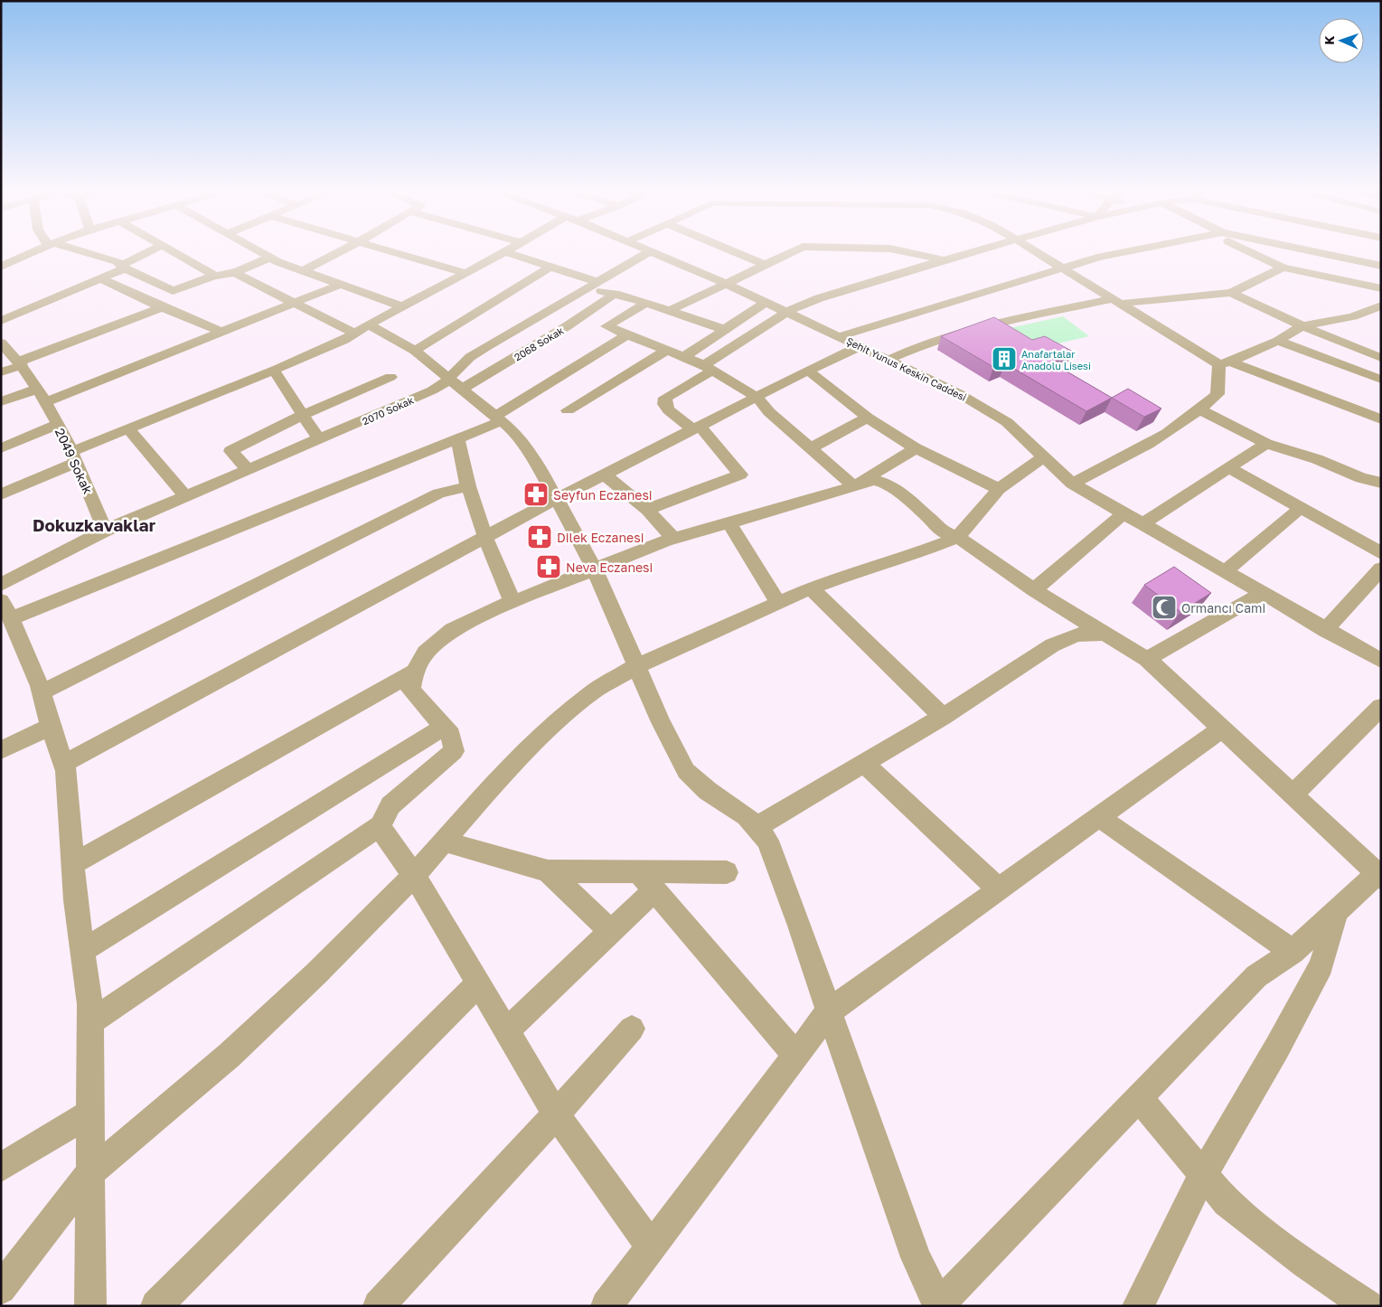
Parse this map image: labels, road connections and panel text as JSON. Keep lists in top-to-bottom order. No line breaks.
{"streets":{"street":["2068 Sokak","Şehit Yunus Keskin Caddesi","2070 Sokak","2049 Sokak"]},"crossings":[["2068 Sokak","2070 Sokak"],["Şehit Yunus Keskin Caddesi","2070 Sokak"],["2070 Sokak","2049 Sokak"]],"districts":["Dokuzkavaklar"],"places":{"building":["Anafartalar Anadolu Lisesi"],"pharmacy":["Seyfun Eczanesi","Dilek Eczanesi","Neva Eczanesi"],"mosque":["Ormancı Cami"]},"north":"left"}
